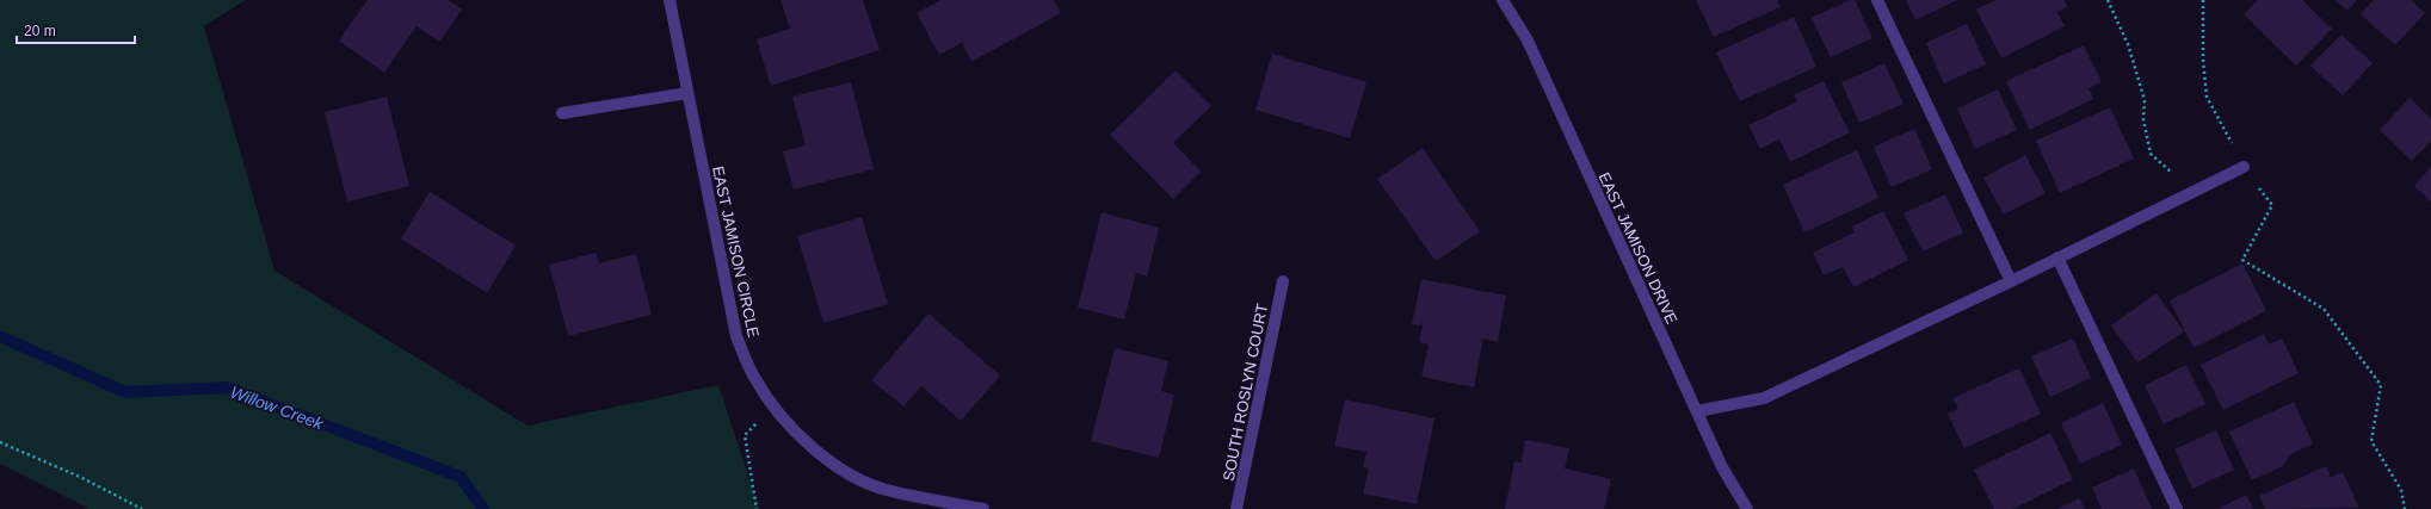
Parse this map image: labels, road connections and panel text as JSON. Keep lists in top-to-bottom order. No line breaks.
{"streets":{"street":["EAST JAMISON DRIVE","EAST JAMISON CIRCLE","SOUTH ROSLYN COURT"]},"water":["Willow Creek"],"scale_bar":"20 m"}
